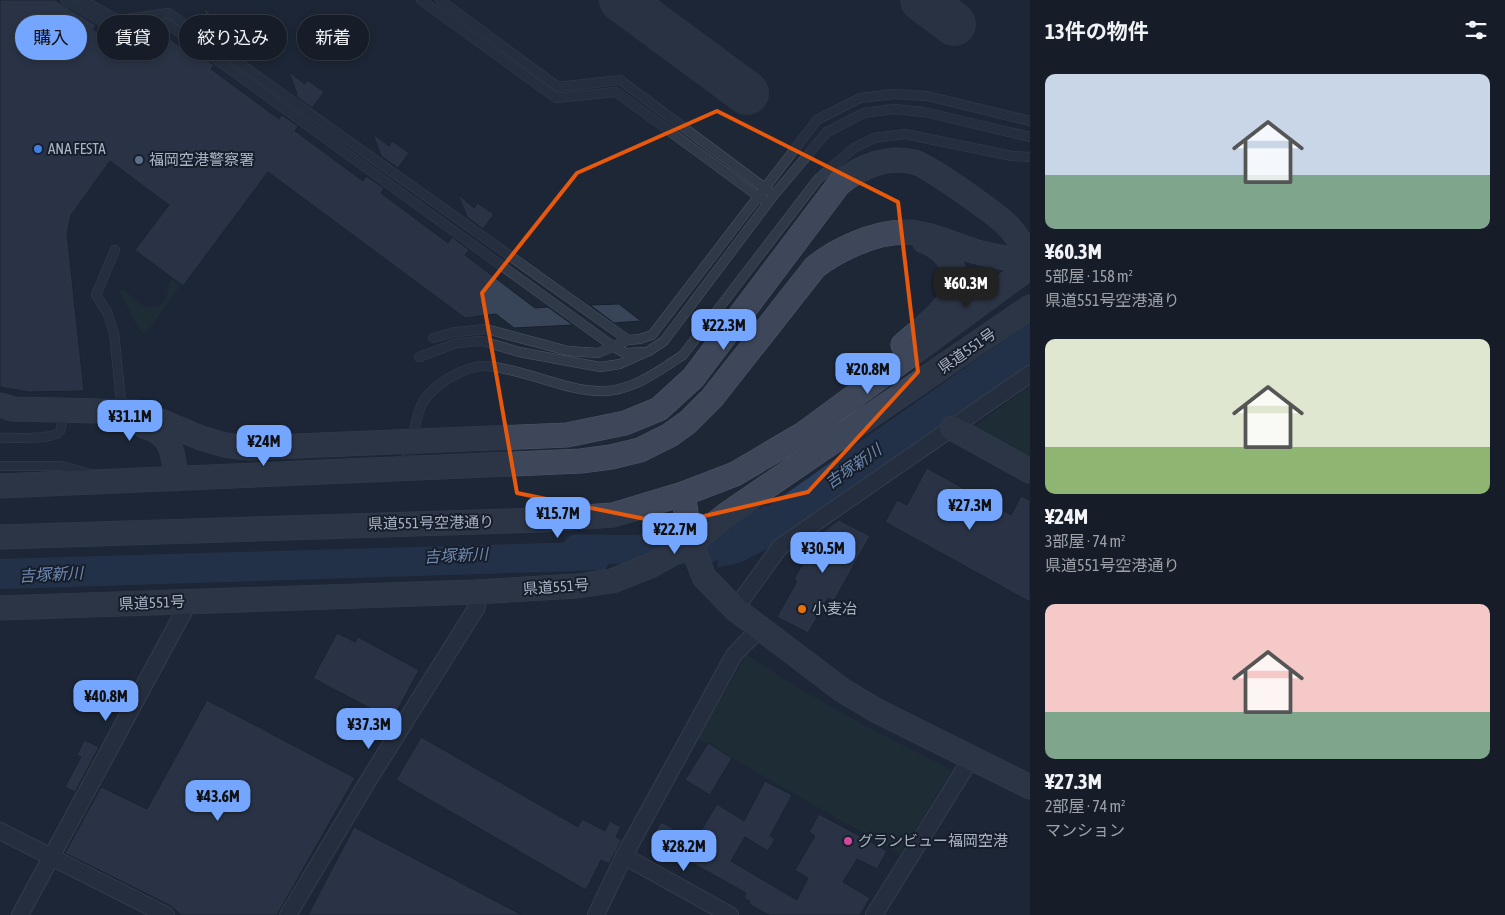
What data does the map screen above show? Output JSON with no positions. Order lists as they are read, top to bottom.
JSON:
{
  "streets": {
    "street": ["県道551号", "県道551号空港通り"]
  },
  "water": ["吉塚新川"],
  "places": [
    "ANA FESTA",
    "福岡空港警察署",
    "小麦冶",
    "グランビュー福岡空港"
  ],
  "page": {
    "heading": "13件の物件",
    "chip": [
      "購入",
      "賃貸",
      "絞り込み",
      "新着"
    ],
    "list": [
      {
        "name": "¥60.3M",
        "note": "5部屋 · 158 m² · 県道551号空港通り"
      },
      {
        "name": "¥24M",
        "note": "3部屋 · 74 m² · 県道551号空港通り"
      },
      {
        "name": "¥27.3M",
        "note": "2部屋 · 74 m² · マンション"
      }
    ],
    "price": [
      "¥60.3M",
      "¥22.3M",
      "¥20.8M",
      "¥31.1M",
      "¥24M",
      "¥27.3M",
      "¥15.7M",
      "¥22.7M",
      "¥30.5M",
      "¥40.8M",
      "¥37.3M",
      "¥43.6M",
      "¥28.2M"
    ]
  }
}
